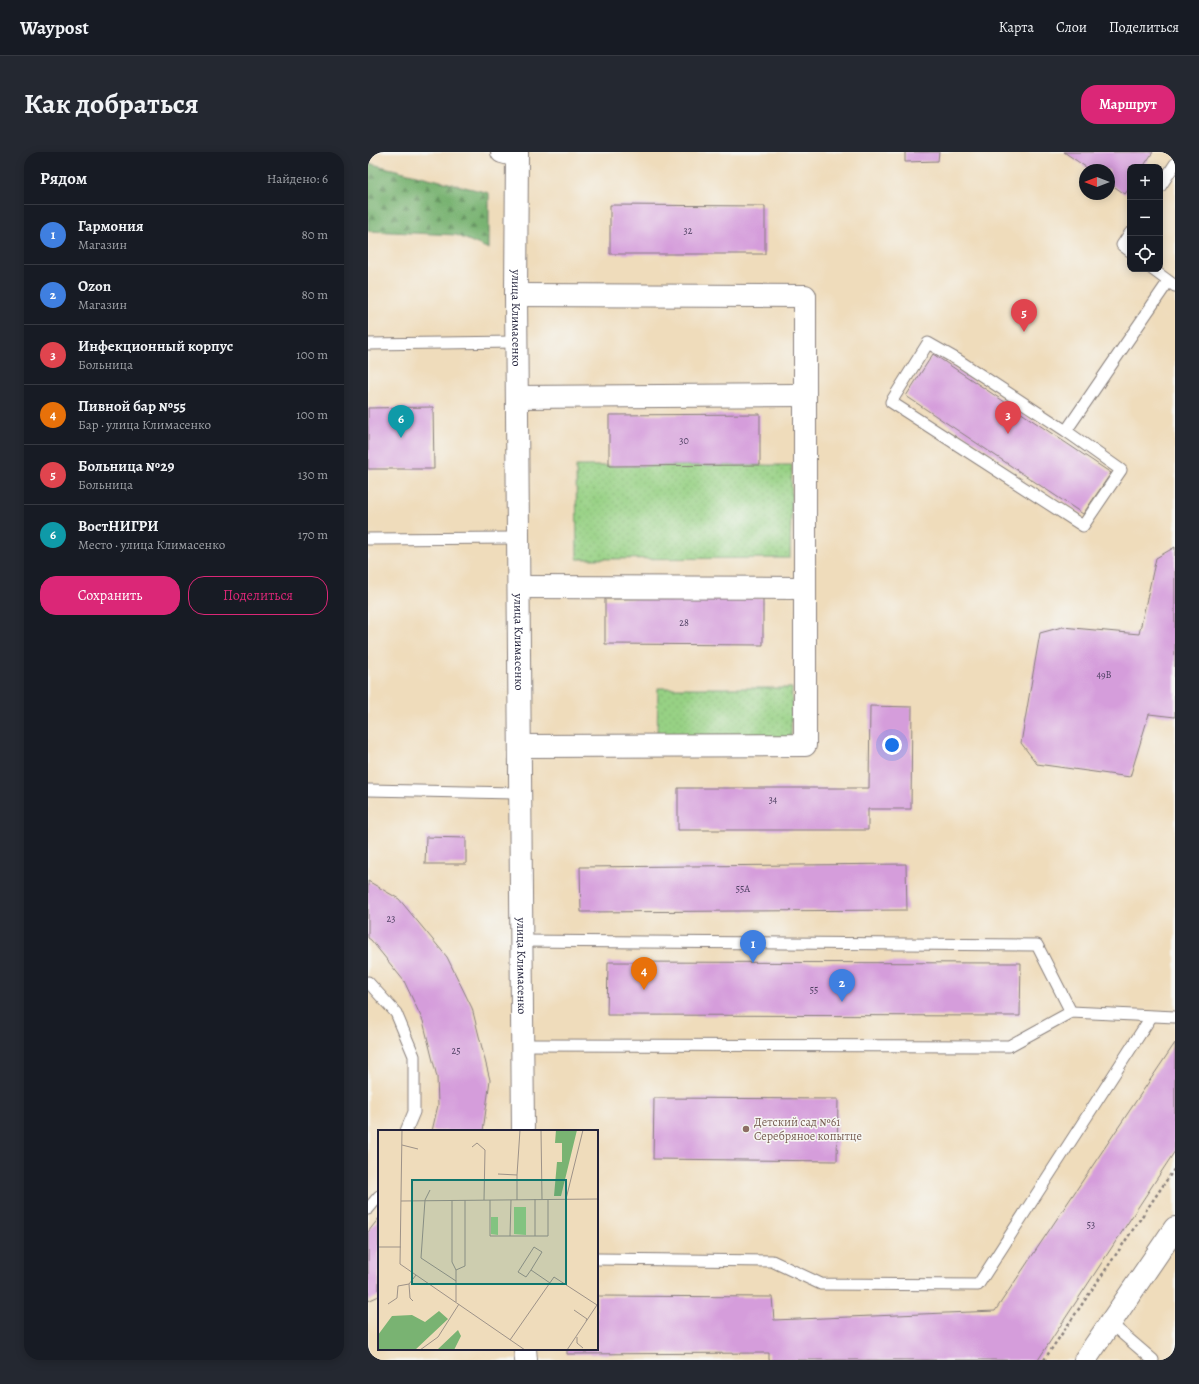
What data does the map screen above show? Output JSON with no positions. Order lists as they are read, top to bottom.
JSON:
{
  "streets": {
    "street": ["улица Климасенко"]
  },
  "places": ["Детский сад №61 Серебряное копытце"],
  "house_numbers": [
    "32",
    "30",
    "28",
    "49В",
    "34",
    "55А",
    "23",
    "55",
    "25",
    "53"
  ],
  "north": "left",
  "page": {
    "header": "Waypost",
    "nav": ["Карта", "Слои", "Поделиться"],
    "title": "Как добраться",
    "buttons": [
      "Маршрут",
      ["Сохранить", "Поделиться"]
    ],
    "heading": ["Рядом", "Найдено: 6"],
    "map_buttons": ["+", "−"],
    "list": [
      {
        "mark": "1",
        "name": "Гармония",
        "note": "Магазин",
        "value": "80 m"
      },
      {
        "mark": "2",
        "name": "Ozon",
        "note": "Магазин",
        "value": "80 m"
      },
      {
        "mark": "3",
        "name": "Инфекционный корпус",
        "note": "Больница",
        "value": "100 m"
      },
      {
        "mark": "4",
        "name": "Пивной бар №55",
        "note": "Бар · улица Климасенко",
        "value": "100 m"
      },
      {
        "mark": "5",
        "name": "Больница №29",
        "note": "Больница",
        "value": "130 m"
      },
      {
        "mark": "6",
        "name": "ВостНИГРИ",
        "note": "Место · улица Климасенко",
        "value": "170 m"
      }
    ],
    "pins": [
      "5",
      "3",
      "6",
      "1",
      "4",
      "2"
    ]
  }
}
